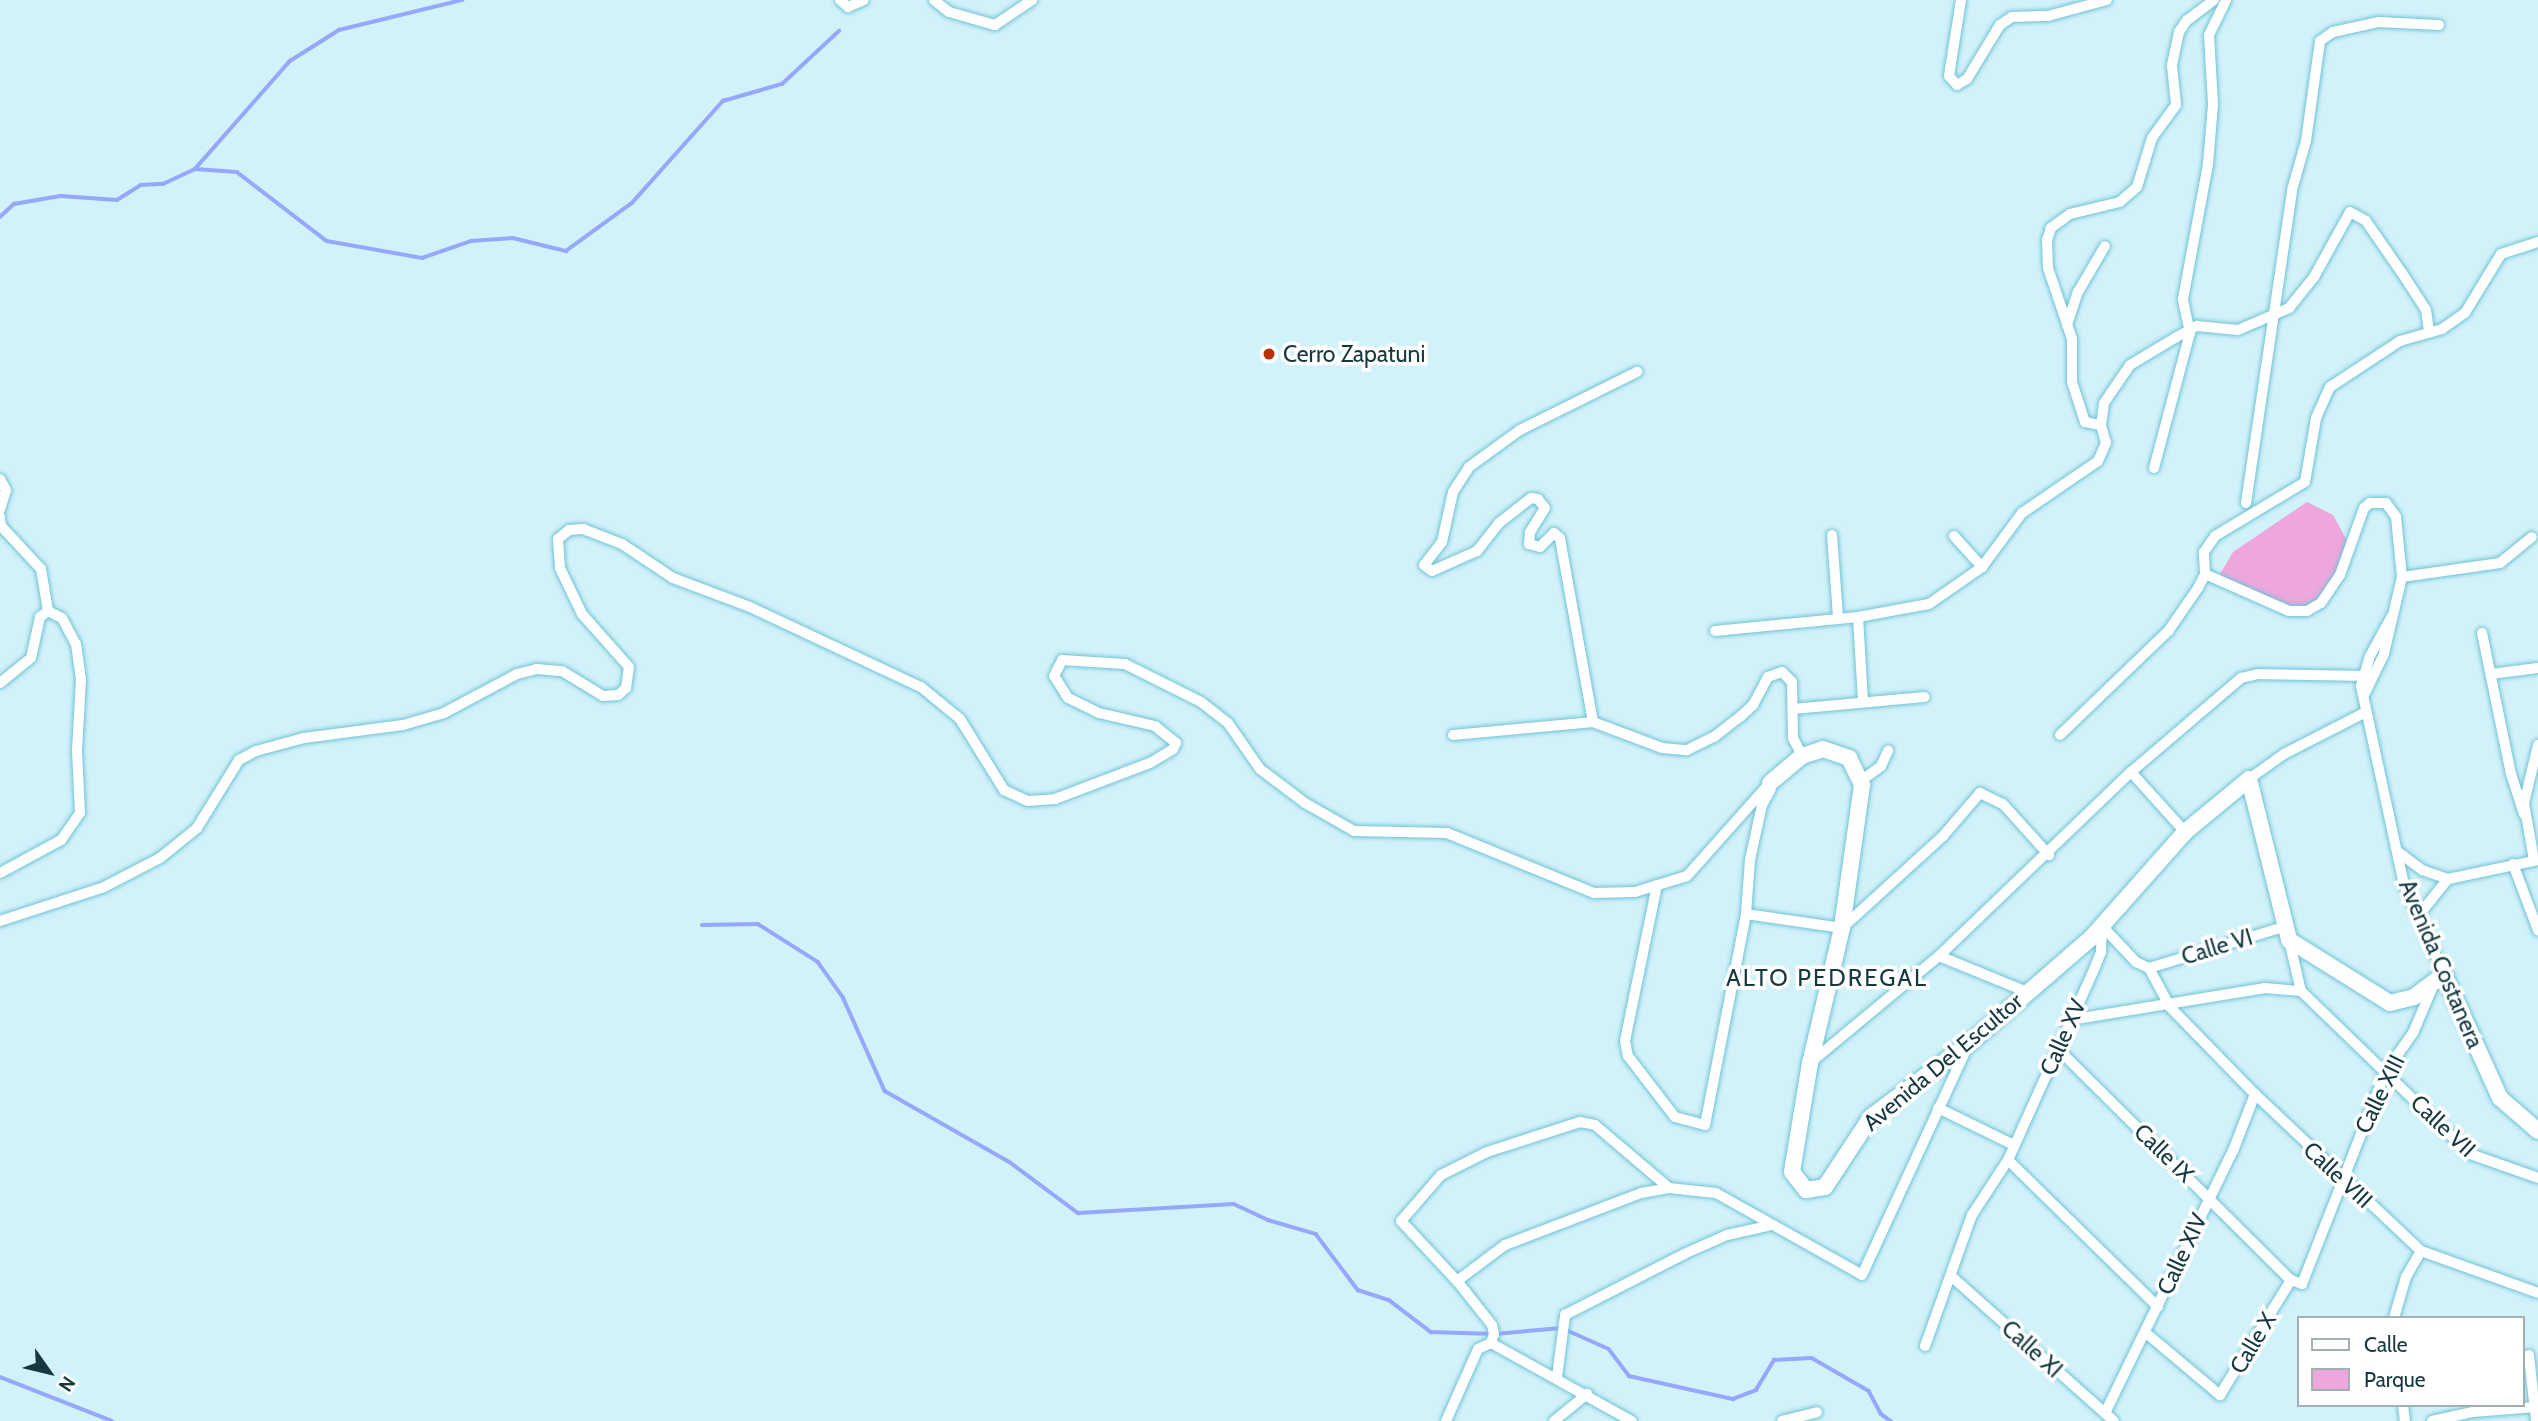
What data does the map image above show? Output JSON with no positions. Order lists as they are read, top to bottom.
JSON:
{
  "streets": {
    "street": [
      "Calle VI",
      "Avenida Costanera",
      "Calle XV",
      "Avenida Del Escultor",
      "Calle XIII",
      "Calle VII",
      "Calle IX",
      "Calle VIII",
      "Calle XIV",
      "Calle X",
      "Calle XI"
    ]
  },
  "crossings": [
    ["Calle VI", "Calle VIII"],
    ["Avenida Costanera", "Avenida Del Escultor"],
    ["Avenida Costanera", "Calle XIII"],
    ["Calle XV", "Avenida Del Escultor"],
    ["Calle XV", "Calle IX"],
    ["Calle XIII", "Calle VII"],
    ["Calle XIII", "Calle IX"],
    ["Calle XIII", "Calle VIII"],
    ["Calle XIII", "Calle X"],
    ["Calle IX", "Calle XIV"],
    ["Calle IX", "Calle X"],
    ["Calle VIII", "Calle XIV"],
    ["Calle XIV", "Calle X"],
    ["Calle XIV", "Calle XI"]
  ],
  "districts": ["ALTO PEDREGAL"],
  "places": ["Cerro Zapatuni"],
  "legend": ["Calle", "Parque"],
  "north": "bottom right"
}
